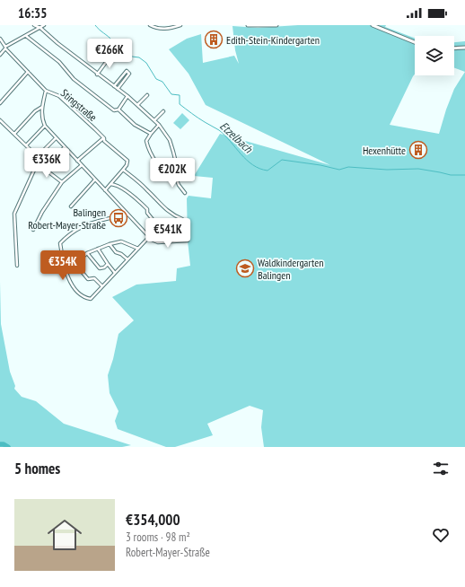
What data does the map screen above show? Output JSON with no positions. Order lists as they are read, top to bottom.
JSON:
{
  "streets": {
    "street": ["Stingstraße"]
  },
  "water": ["Etzelbach"],
  "places": {
    "building": ["Edith-Stein-Kindergarten", "Hexenhütte"],
    "bus stop": ["Balingen Robert-Mayer-Straße"],
    "school or university": ["Waldkindergarten Balingen"]
  },
  "page": {
    "status": "16:35",
    "price": [
      "€266K",
      "€336K",
      "€202K",
      "€541K",
      "€354K"
    ],
    "heading": "5 homes",
    "list": [
      {
        "name": "€354,000",
        "note": "3 rooms · 98 m² · Robert-Mayer-Straße"
      }
    ]
  }
}
